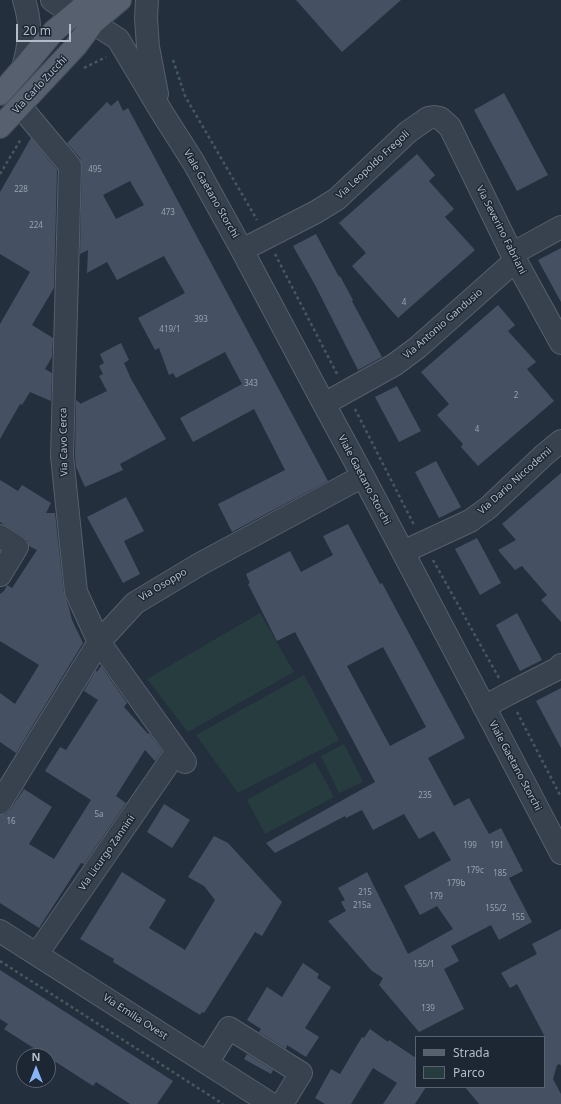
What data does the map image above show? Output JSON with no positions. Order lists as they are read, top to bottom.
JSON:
{
  "streets": {
    "main road": ["Via Carlo Zucchi"],
    "street": [
      "Via Leopoldo Fregoli",
      "Viale Gaetano Storchi",
      "Via Severino Fabriani",
      "Via Antonio Gandusio",
      "Via Cavo Cerca",
      "Via Dario Niccodemi",
      "Via Osoppo",
      "Via Licurgo Zannini",
      "Via Emilia Ovest"
    ]
  },
  "crossings": [
    ["Via Carlo Zucchi", "Viale Gaetano Storchi"],
    ["Via Carlo Zucchi", "Via Cavo Cerca"],
    ["Via Leopoldo Fregoli", "Viale Gaetano Storchi"],
    ["Via Leopoldo Fregoli", "Via Severino Fabriani"],
    ["Viale Gaetano Storchi", "Via Antonio Gandusio"],
    ["Viale Gaetano Storchi", "Via Dario Niccodemi"],
    ["Viale Gaetano Storchi", "Via Osoppo"],
    ["Via Severino Fabriani", "Via Antonio Gandusio"],
    ["Via Cavo Cerca", "Via Osoppo"],
    ["Via Cavo Cerca", "Via Licurgo Zannini"],
    ["Via Licurgo Zannini", "Via Emilia Ovest"]
  ],
  "house_numbers": [
    "495",
    "228",
    "473",
    "224",
    "4",
    "393",
    "419/1",
    "343",
    "2",
    "4",
    "235",
    "5a",
    "16",
    "199",
    "191",
    "179c",
    "185",
    "179b",
    "215",
    "179",
    "215a",
    "155/2",
    "155",
    "155/1",
    "139"
  ],
  "legend": ["Strada", "Parco"],
  "scale_bar": "20 m",
  "north": "top"
}
